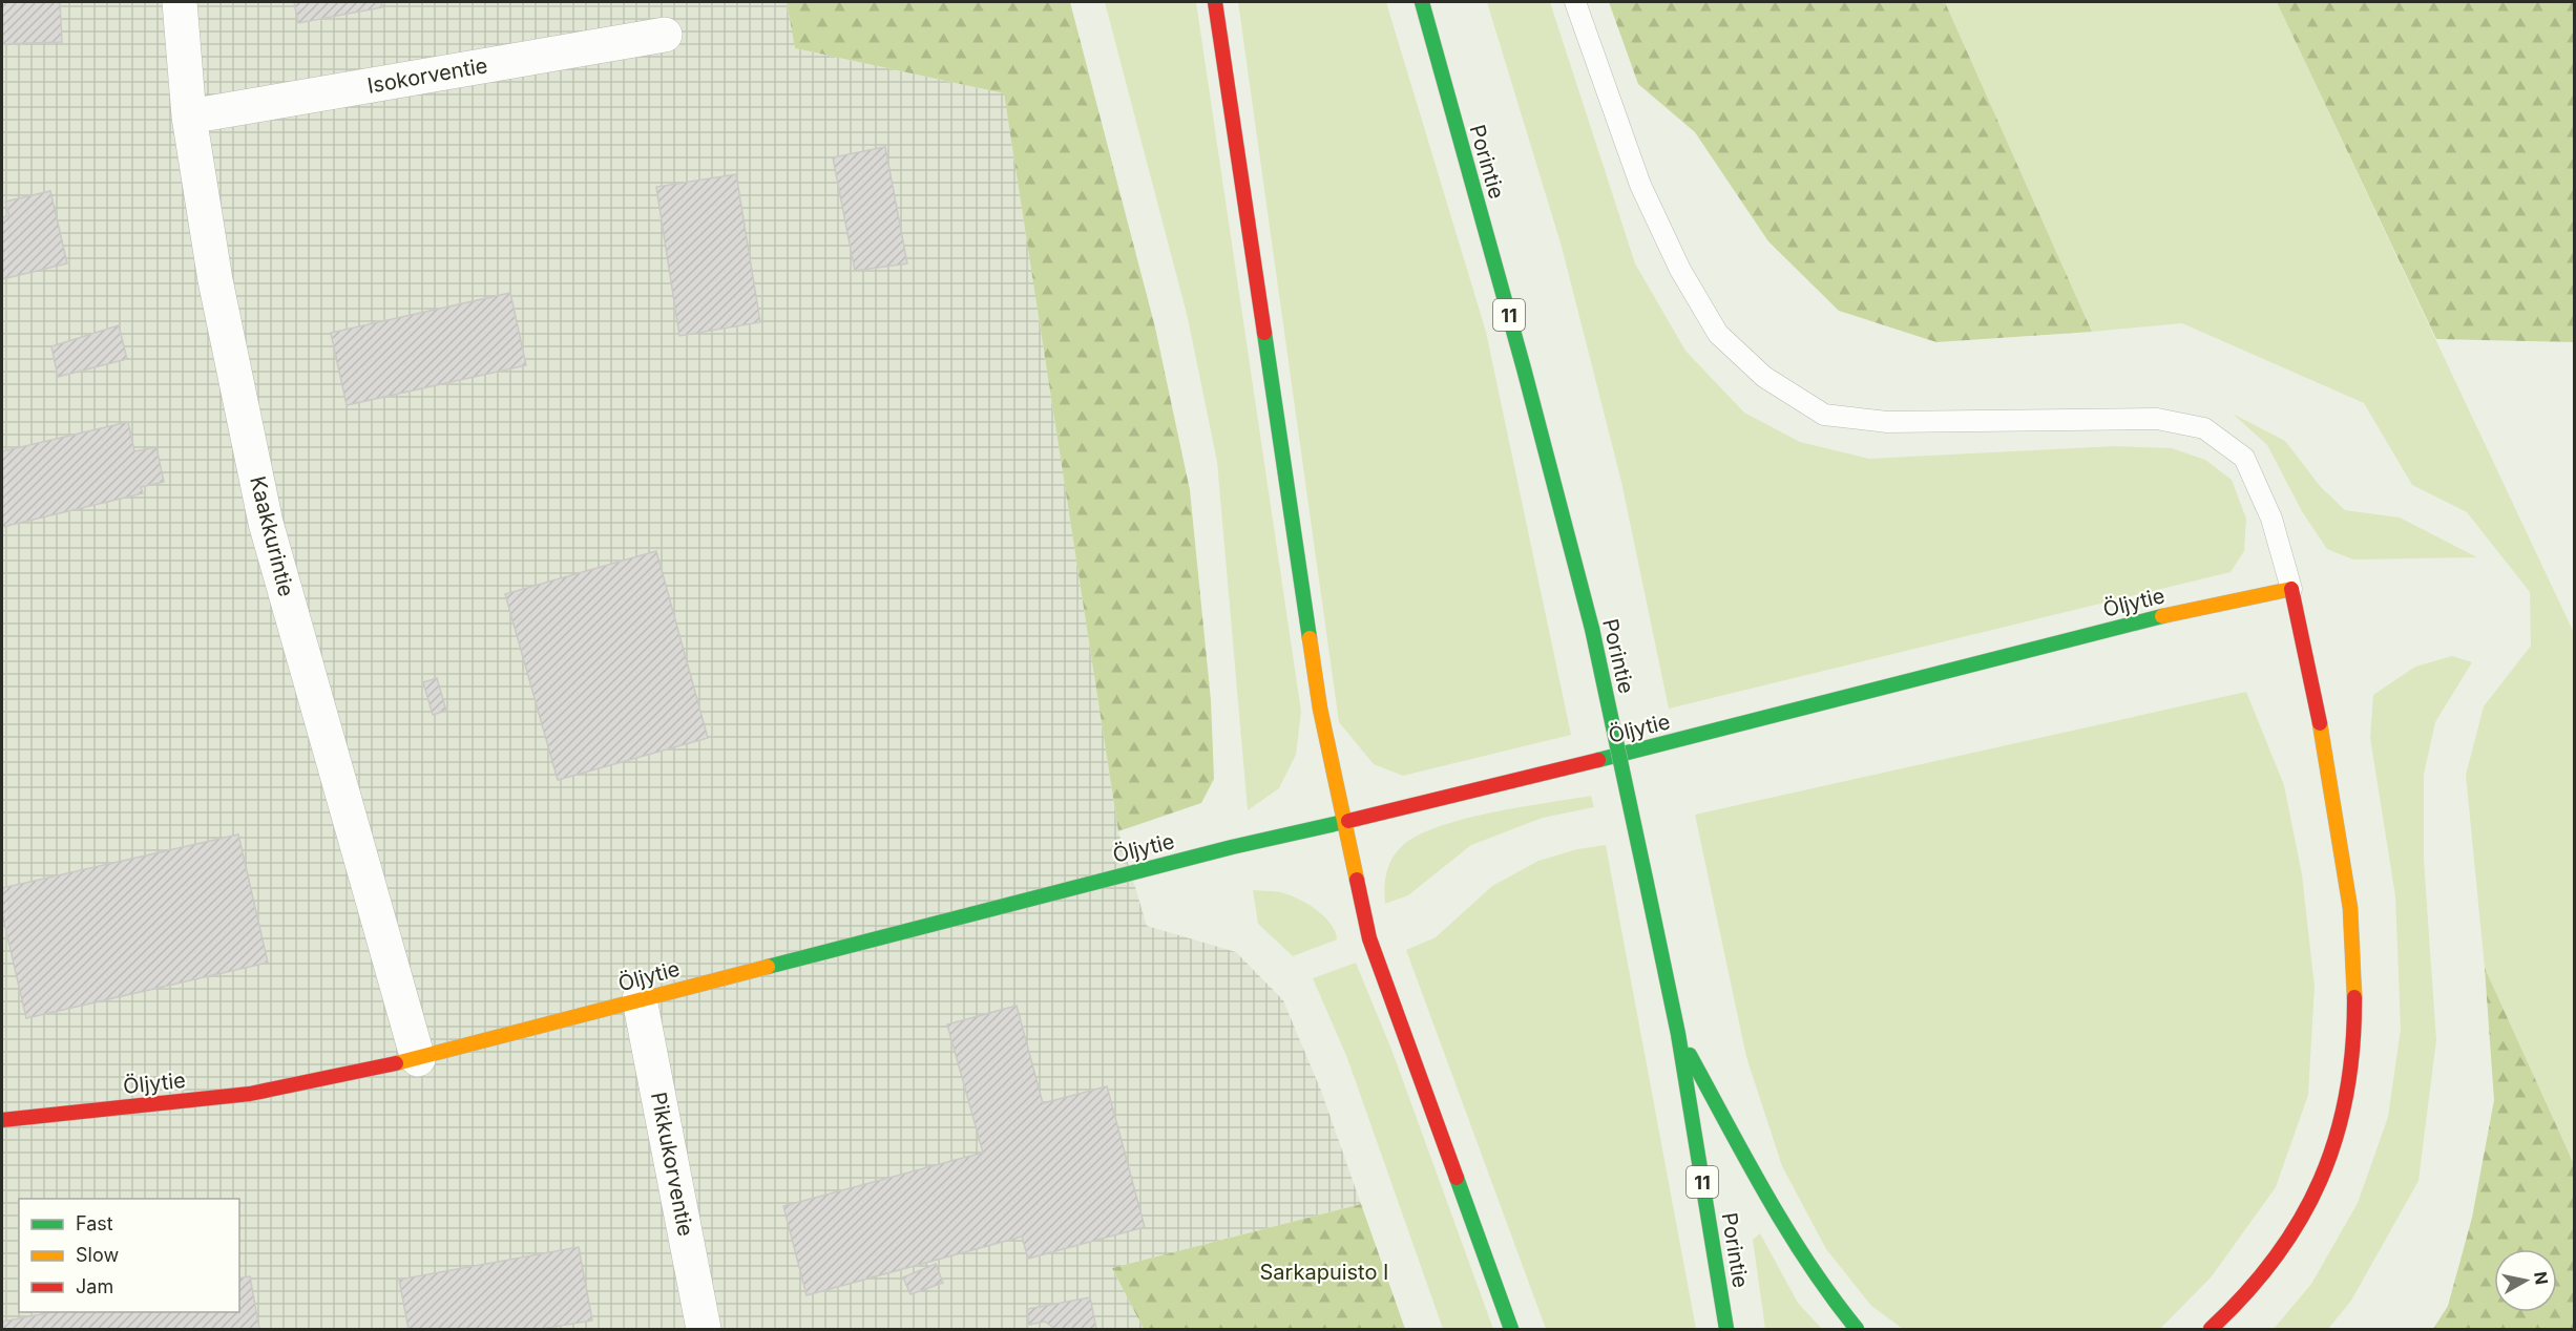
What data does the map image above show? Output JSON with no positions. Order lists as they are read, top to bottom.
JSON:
{
  "streets": {
    "main road": ["Porintie", "11", "Öljytie"],
    "street": ["Isokorventie", "Kaakkurintie", "Pikkukorventie"]
  },
  "crossings": [
    ["Isokorventie", "Kaakkurintie"],
    ["Kaakkurintie", "Öljytie"],
    ["Öljytie", "Pikkukorventie"]
  ],
  "parks": ["Sarkapuisto I"],
  "legend": ["Fast", "Slow", "Jam"],
  "north": "right"
}
